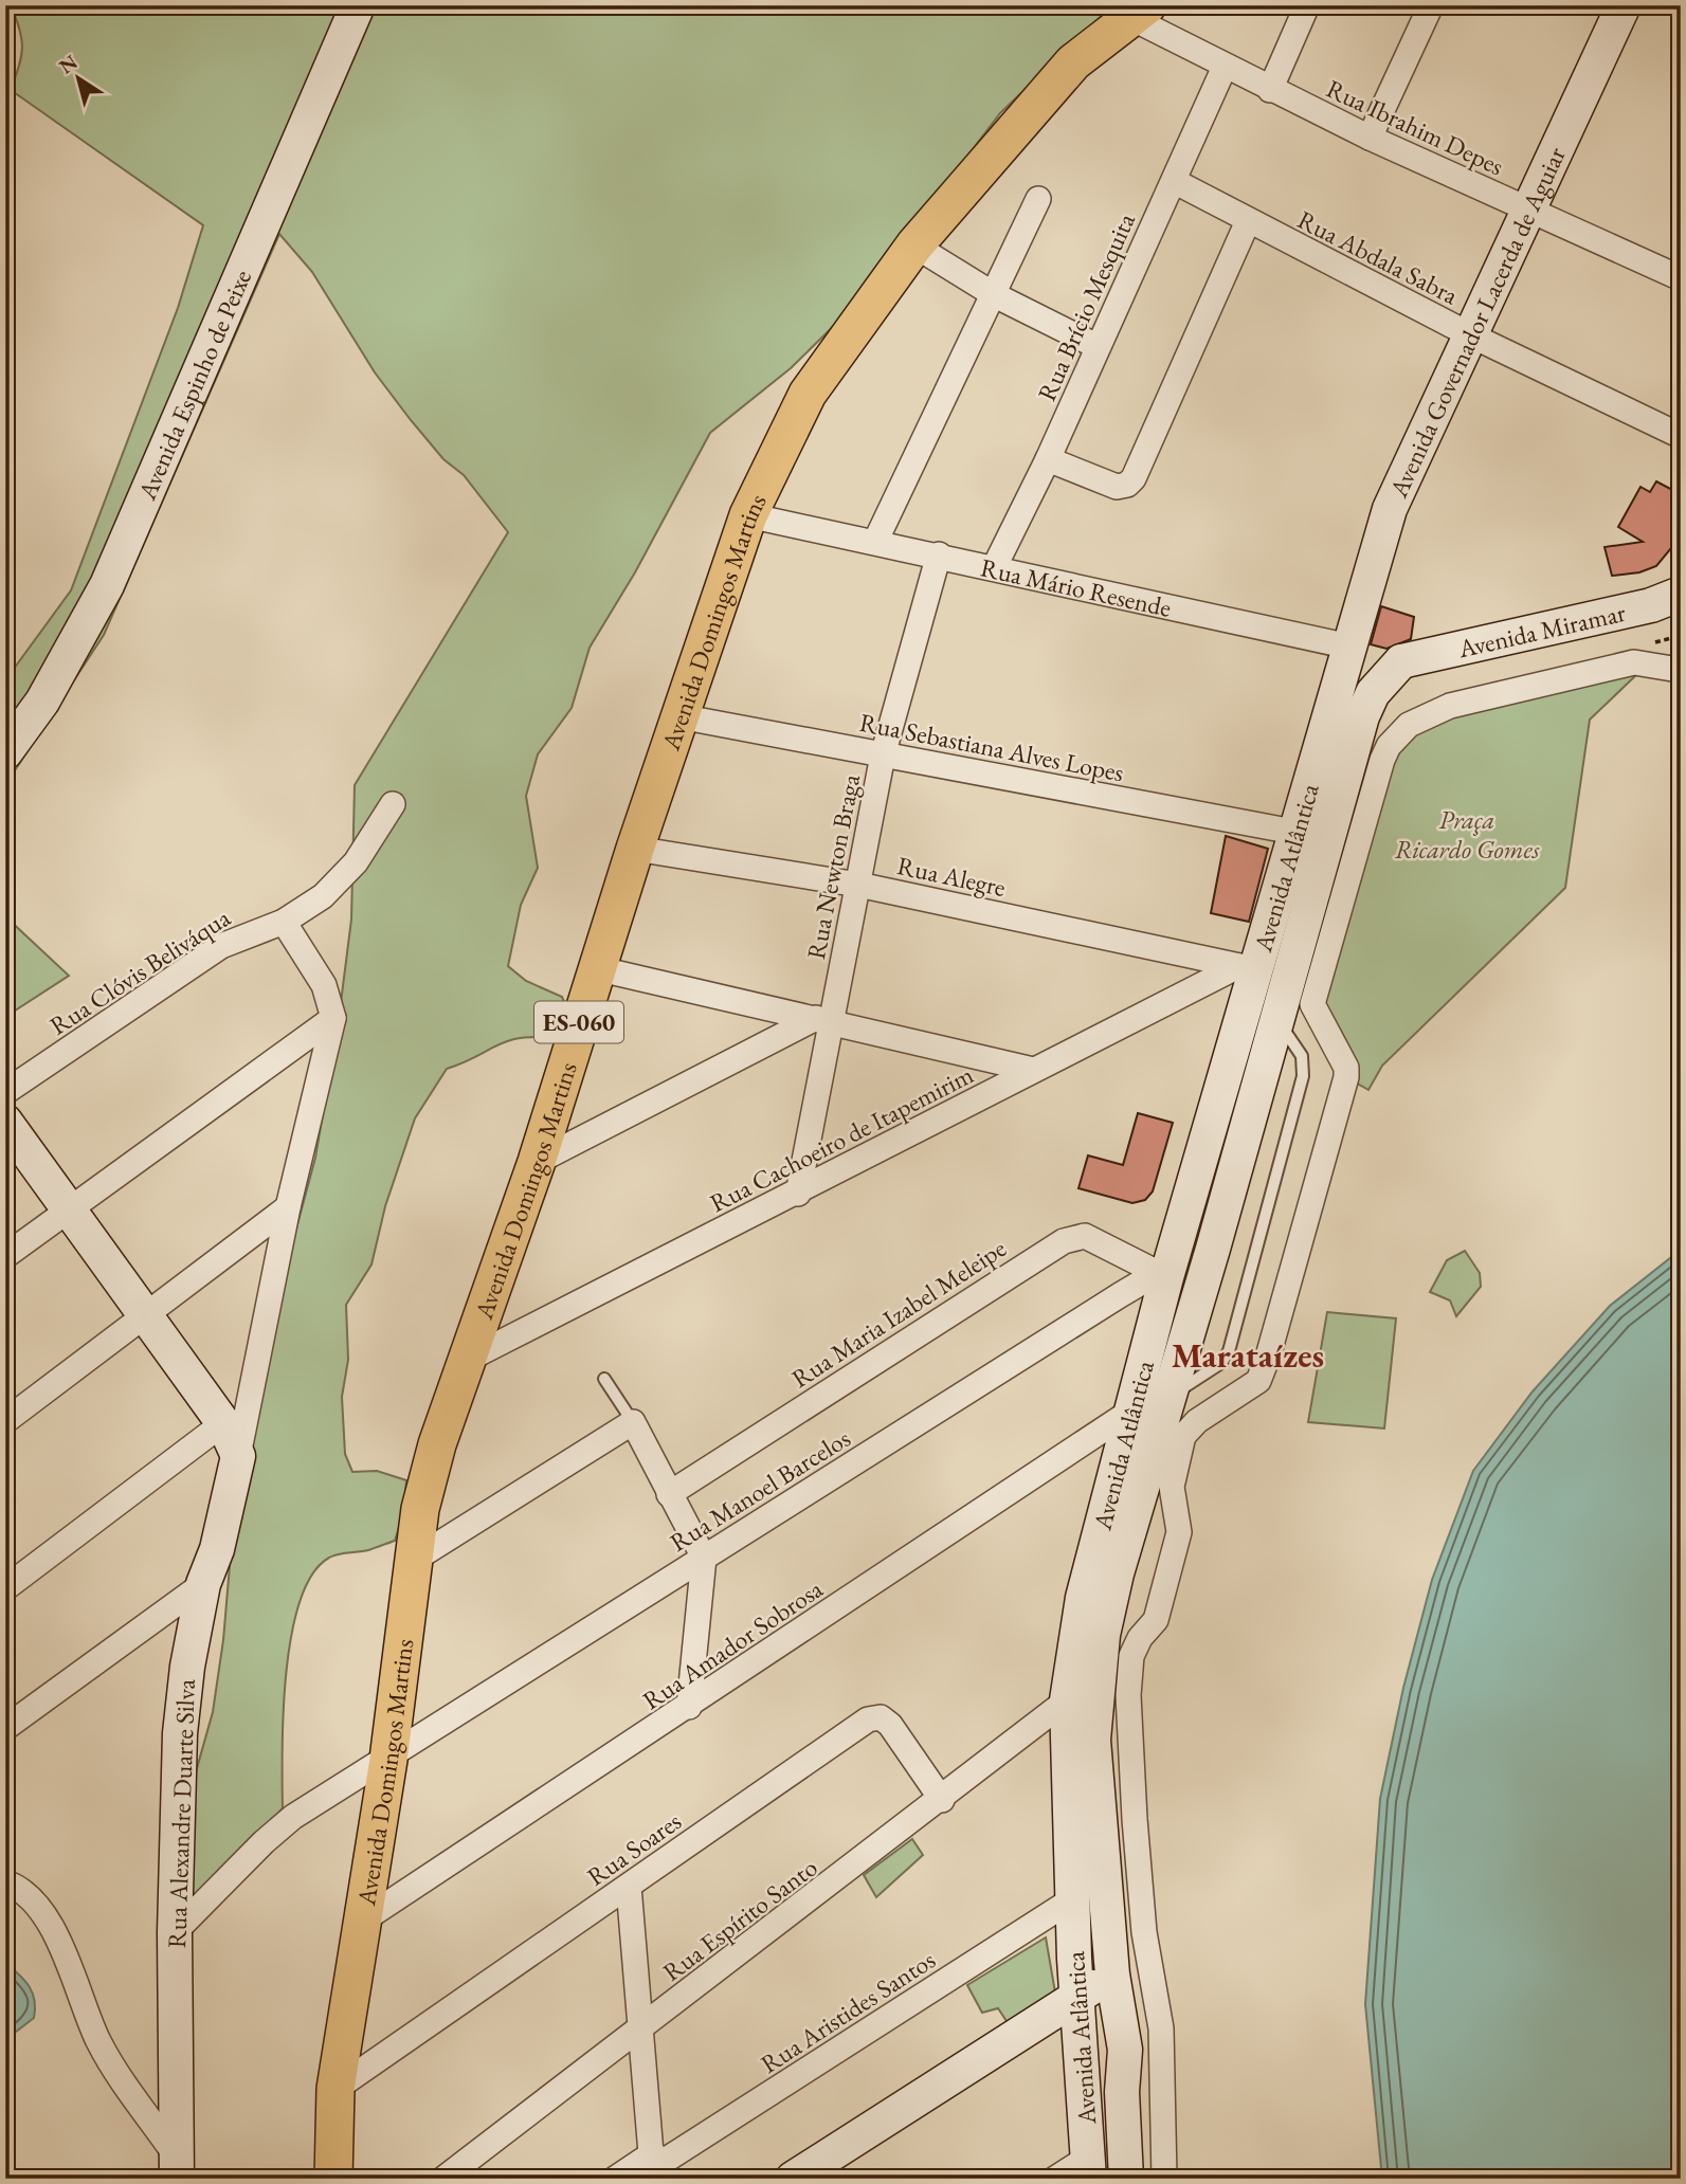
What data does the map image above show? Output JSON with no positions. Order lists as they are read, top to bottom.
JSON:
{
  "streets": {
    "main road": ["Avenida Domingos Martins", "ES-060"],
    "street": [
      "Rua Ibrahim Depes",
      "Rua Abdala Sabra",
      "Rua Brício Mesquita",
      "Avenida Governador Lacerda de Aguiar",
      "Avenida Espinho de Peixe",
      "Rua Mário Resende",
      "Avenida Miramar",
      "Rua Sebastiana Alves Lopes",
      "Rua Newton Braga",
      "Avenida Atlântica",
      "Rua Alegre",
      "Rua Clóvis Beliváqua",
      "Rua Cachoeiro de Itapemirim",
      "Rua Maria Izabel Meleipe",
      "Rua Manoel Barcelos",
      "Rua Amador Sobrosa",
      "Rua Alexandre Duarte Silva",
      "Rua Soares",
      "Rua Espírito Santo",
      "Rua Aristides Santos"
    ]
  },
  "crossings": [
    ["Rua Ibrahim Depes", "Rua Brício Mesquita"],
    ["Rua Ibrahim Depes", "Avenida Governador Lacerda de Aguiar"],
    ["Rua Ibrahim Depes", "Avenida Domingos Martins"],
    ["Rua Abdala Sabra", "Rua Brício Mesquita"],
    ["Rua Abdala Sabra", "Avenida Governador Lacerda de Aguiar"],
    ["Rua Brício Mesquita", "Rua Mário Resende"],
    ["Avenida Governador Lacerda de Aguiar", "Rua Mário Resende"],
    ["Avenida Governador Lacerda de Aguiar", "Avenida Atlântica"],
    ["Rua Mário Resende", "Avenida Domingos Martins"],
    ["Rua Mário Resende", "Avenida Miramar"],
    ["Rua Mário Resende", "Rua Newton Braga"],
    ["Rua Mário Resende", "Avenida Atlântica"],
    ["Avenida Domingos Martins", "Rua Sebastiana Alves Lopes"],
    ["Avenida Domingos Martins", "Rua Alegre"],
    ["Avenida Domingos Martins", "Rua Cachoeiro de Itapemirim"],
    ["Avenida Domingos Martins", "Rua Manoel Barcelos"],
    ["Avenida Domingos Martins", "Rua Amador Sobrosa"],
    ["Avenida Domingos Martins", "Rua Soares"],
    ["Avenida Miramar", "Avenida Atlântica"],
    ["Rua Sebastiana Alves Lopes", "Rua Newton Braga"],
    ["Rua Sebastiana Alves Lopes", "Avenida Atlântica"],
    ["Rua Newton Braga", "Rua Alegre"],
    ["Rua Newton Braga", "Rua Cachoeiro de Itapemirim"],
    ["Avenida Atlântica", "Rua Alegre"],
    ["Avenida Atlântica", "Rua Cachoeiro de Itapemirim"],
    ["Avenida Atlântica", "Rua Maria Izabel Meleipe"],
    ["Avenida Atlântica", "Rua Manoel Barcelos"],
    ["Avenida Atlântica", "Rua Amador Sobrosa"],
    ["Avenida Atlântica", "Rua Espírito Santo"],
    ["Avenida Atlântica", "Rua Aristides Santos"],
    ["Rua Alegre", "Rua Cachoeiro de Itapemirim"],
    ["Rua Maria Izabel Meleipe", "Rua Manoel Barcelos"],
    ["Rua Manoel Barcelos", "Rua Alexandre Duarte Silva"],
    ["Rua Soares", "Rua Espírito Santo"]
  ],
  "districts": ["Marataízes"],
  "parks": ["Praça Ricardo Gomes"],
  "north": "top left"
}
